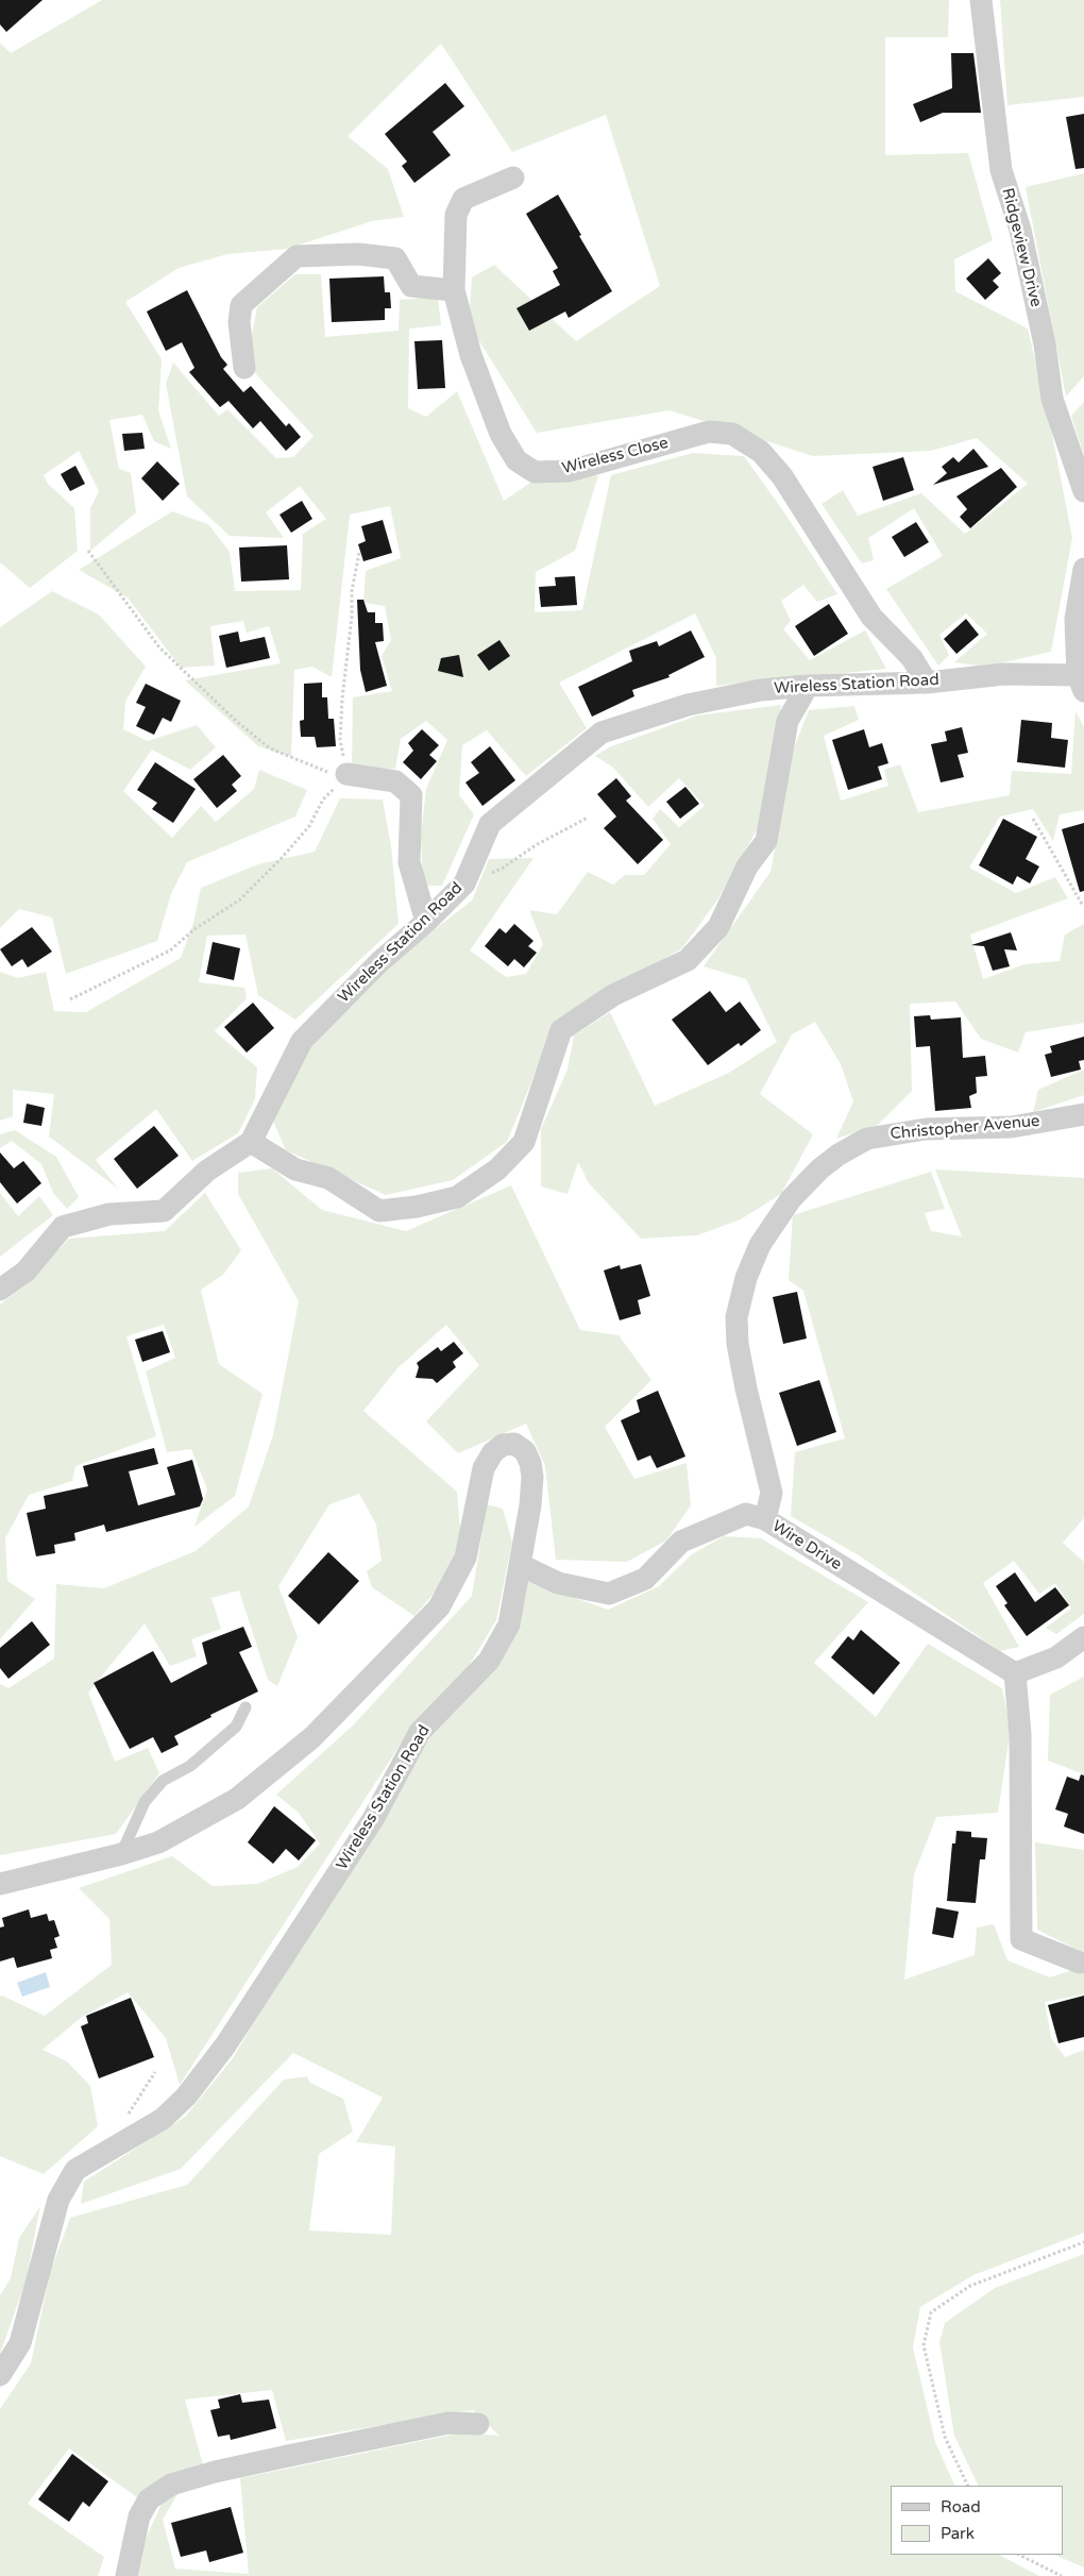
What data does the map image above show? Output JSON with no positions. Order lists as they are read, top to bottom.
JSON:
{
  "streets": {
    "street": [
      "Ridgeview Drive",
      "Wireless Close",
      "Wireless Station Road",
      "Christopher Avenue",
      "Wire Drive"
    ]
  },
  "crossings": [
    ["Wireless Close", "Wireless Station Road"],
    ["Wireless Station Road", "Wire Drive"],
    ["Christopher Avenue", "Wire Drive"]
  ],
  "legend": ["Road", "Park"]
}
